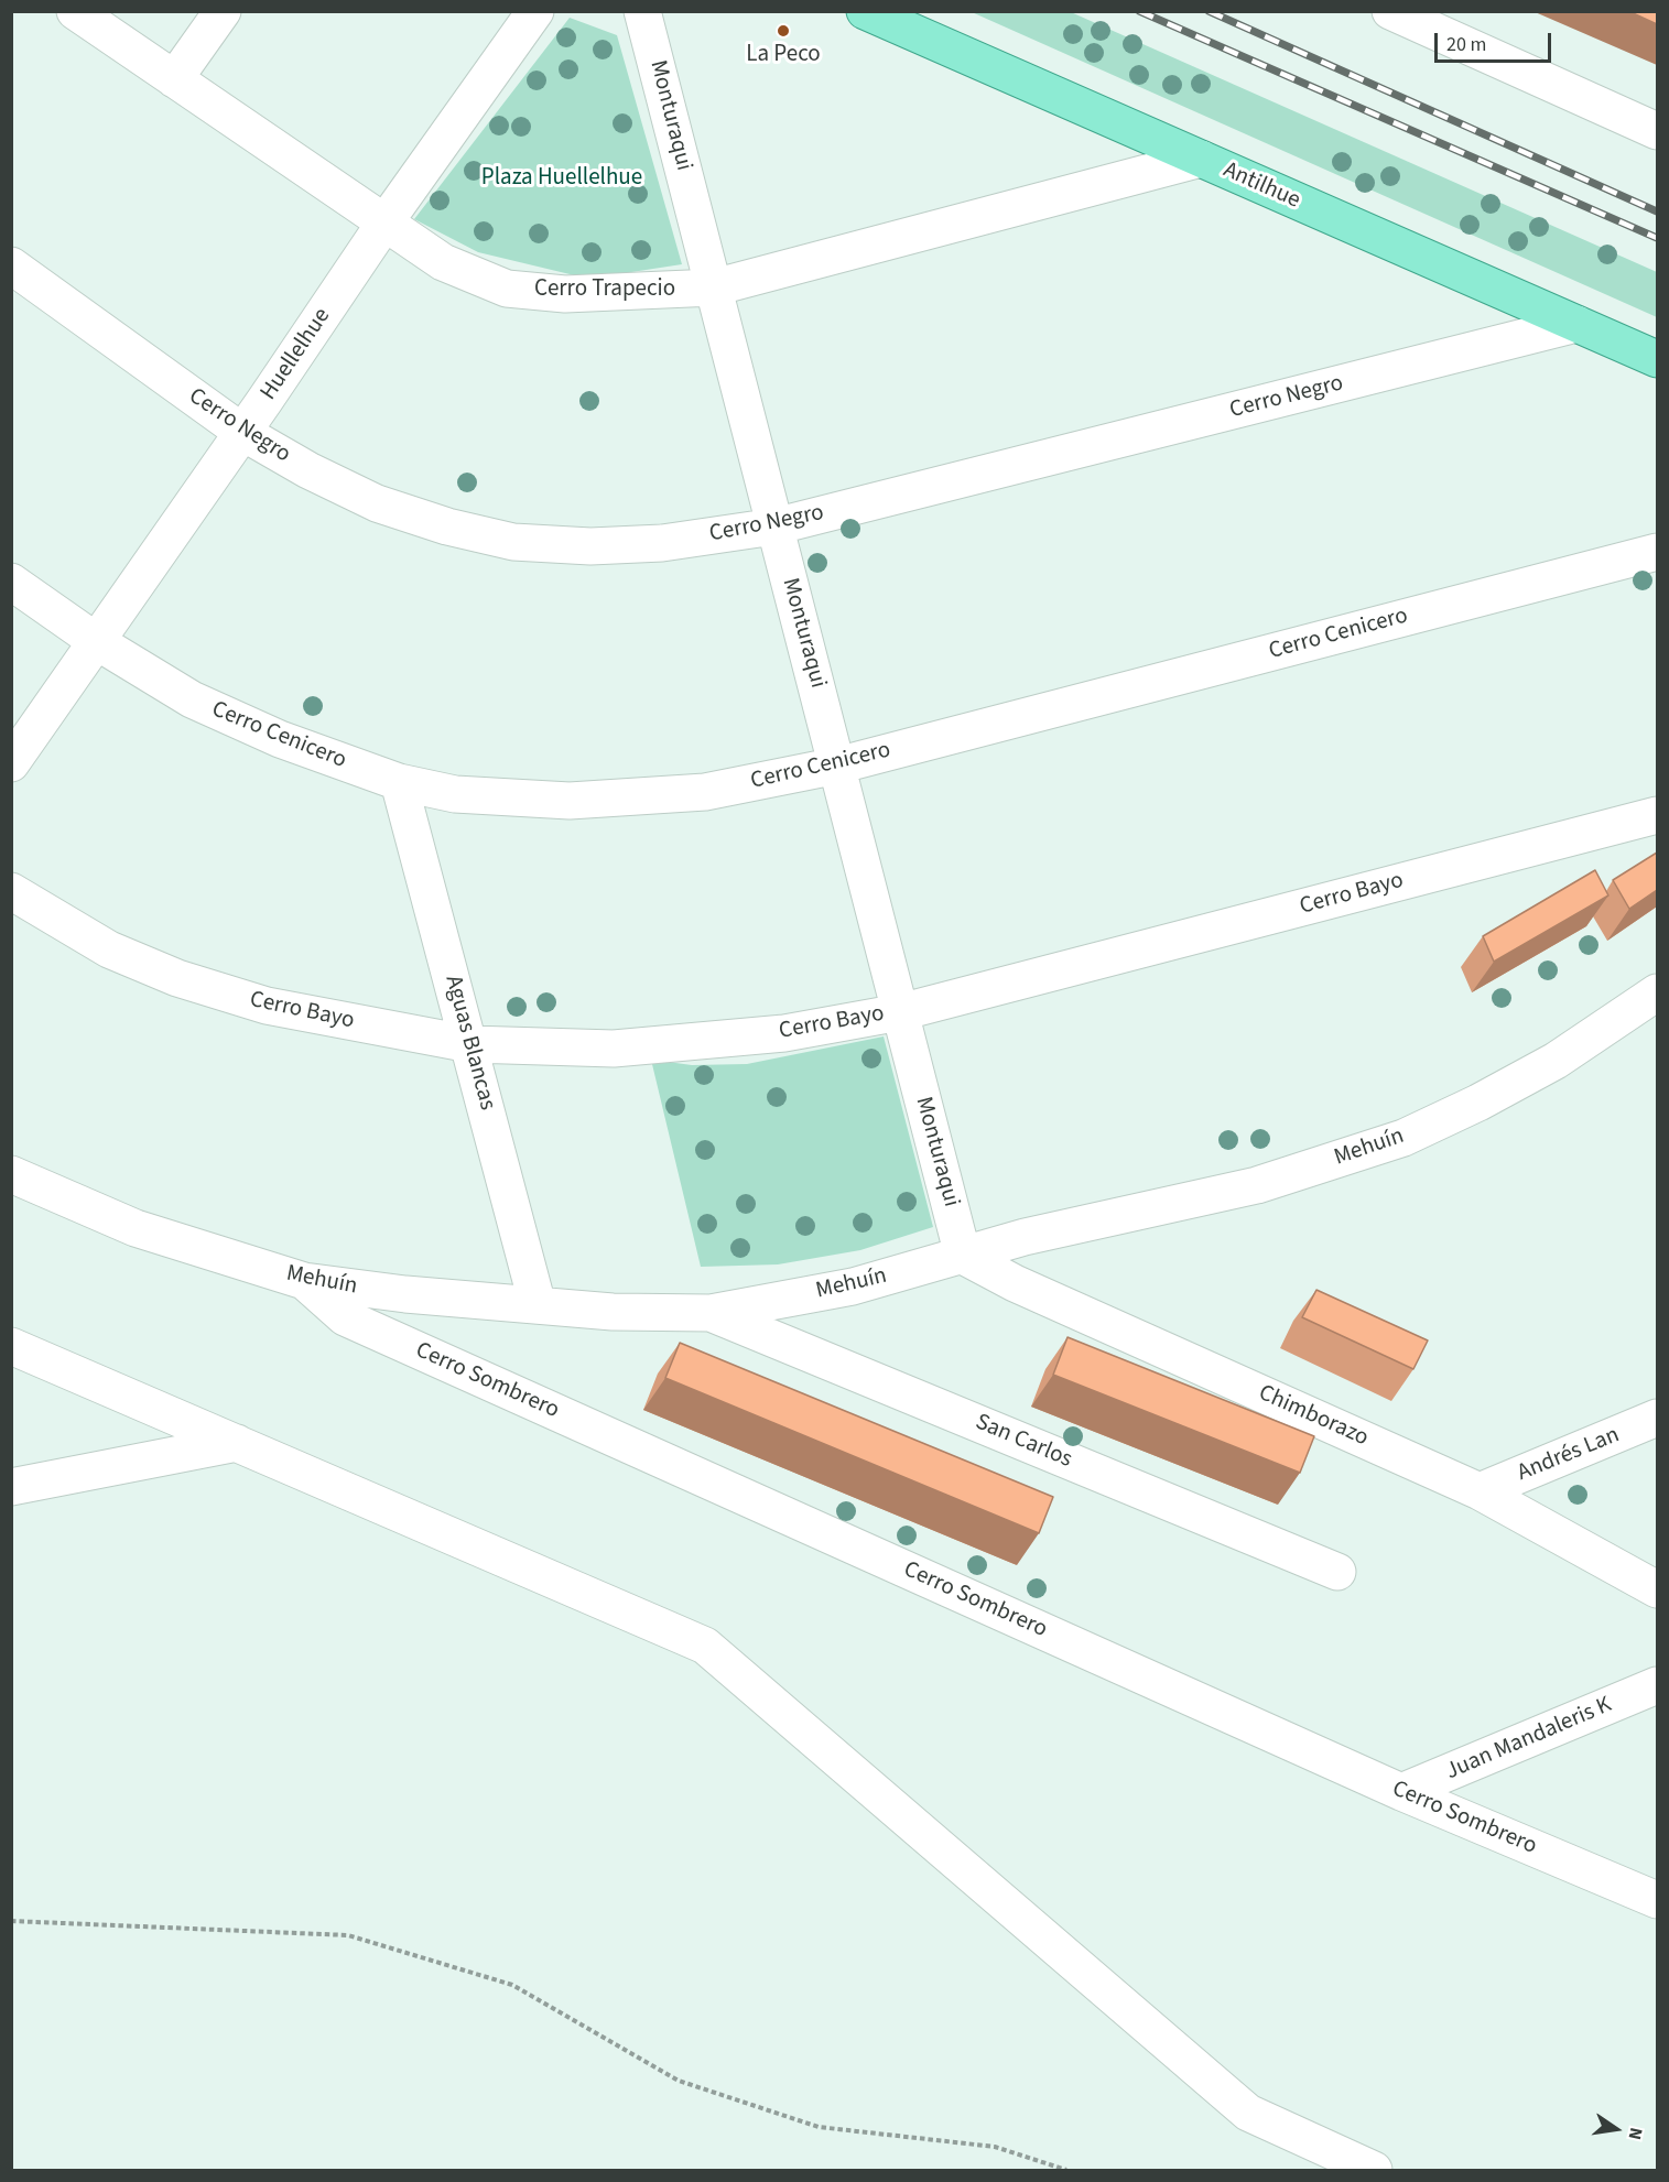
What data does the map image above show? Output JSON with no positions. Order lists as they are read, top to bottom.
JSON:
{
  "streets": {
    "main road": ["Antilhue"],
    "street": [
      "Monturaqui",
      "Cerro Trapecio",
      "Huellelhue",
      "Cerro Negro",
      "Cerro Cenicero",
      "Cerro Bayo",
      "Aguas Blancas",
      "Mehuín",
      "Cerro Sombrero",
      "Chimborazo",
      "San Carlos",
      "Andrés Lan",
      "Juan Mandaleris K"
    ]
  },
  "crossings": [
    ["Monturaqui", "Cerro Trapecio"],
    ["Monturaqui", "Cerro Negro"],
    ["Monturaqui", "Cerro Cenicero"],
    ["Monturaqui", "Cerro Bayo"],
    ["Monturaqui", "Mehuín"],
    ["Monturaqui", "Chimborazo"],
    ["Antilhue", "Cerro Trapecio"],
    ["Antilhue", "Cerro Negro"],
    ["Cerro Trapecio", "Huellelhue"],
    ["Huellelhue", "Cerro Negro"],
    ["Huellelhue", "Cerro Cenicero"],
    ["Cerro Cenicero", "Aguas Blancas"],
    ["Cerro Bayo", "Aguas Blancas"],
    ["Aguas Blancas", "Mehuín"],
    ["Mehuín", "Cerro Sombrero"],
    ["Mehuín", "Chimborazo"],
    ["Mehuín", "San Carlos"],
    ["Cerro Sombrero", "Juan Mandaleris K"],
    ["Chimborazo", "Andrés Lan"]
  ],
  "parks": ["Plaza Huellelhue"],
  "places": ["La Peco"],
  "scale_bar": "20 m",
  "north": "right"
}
